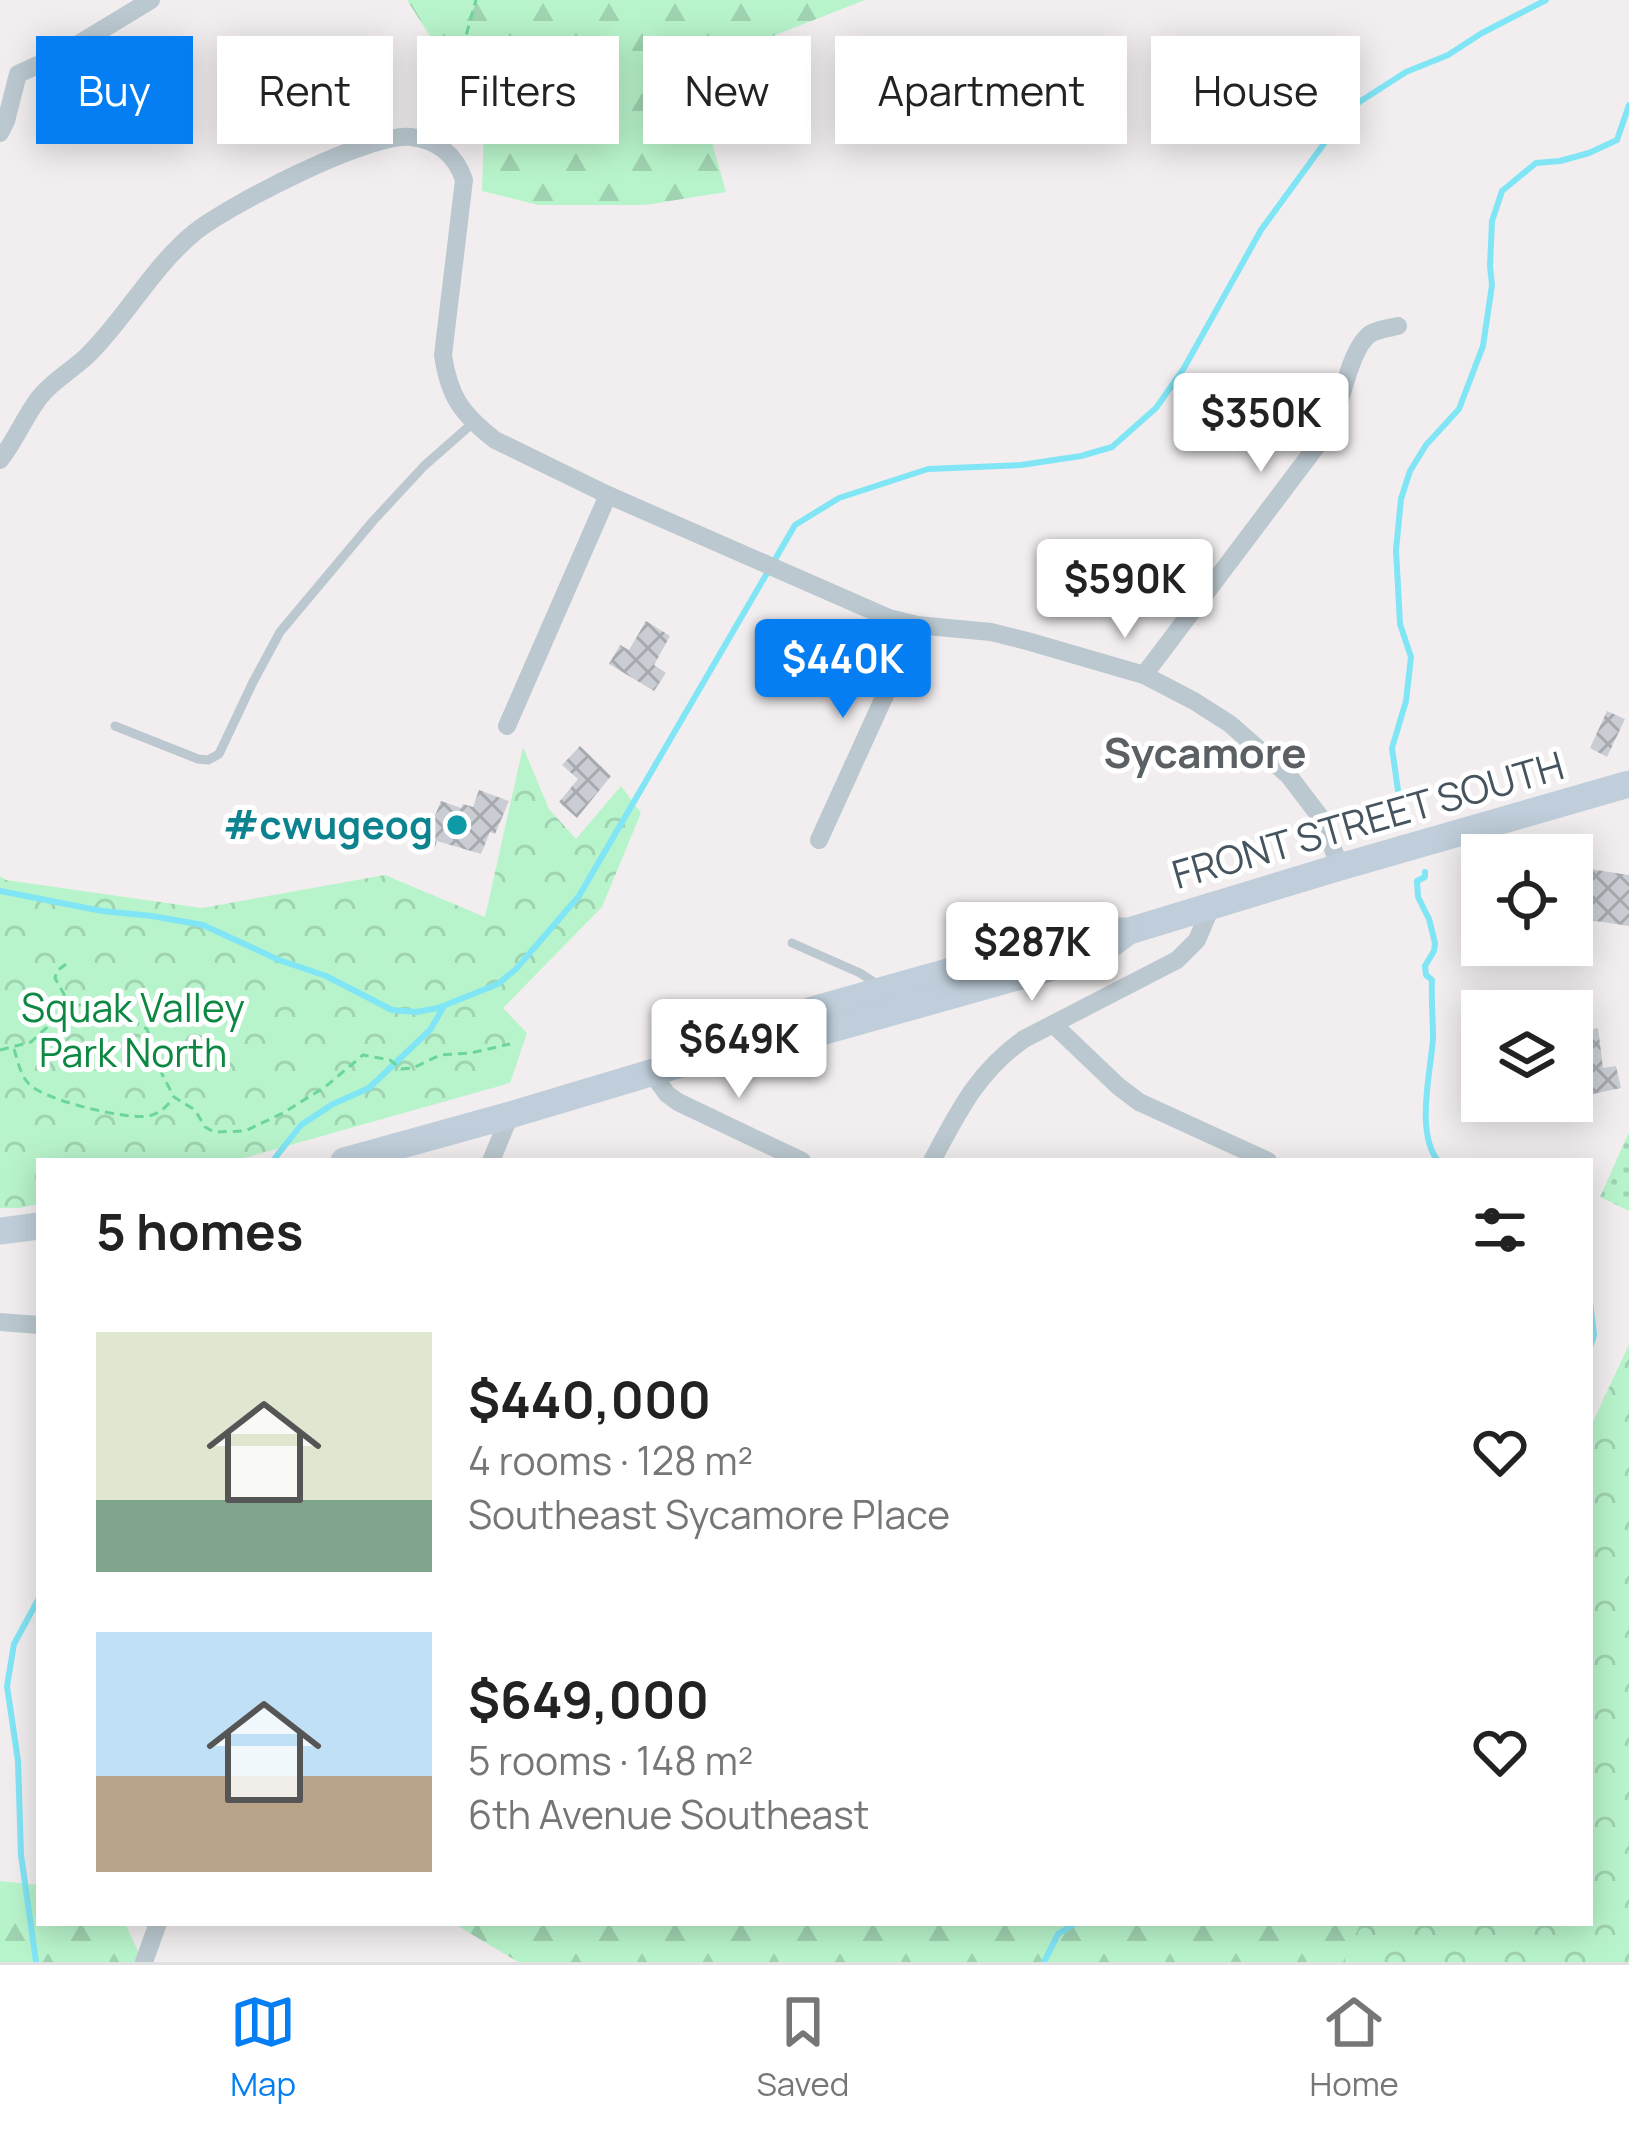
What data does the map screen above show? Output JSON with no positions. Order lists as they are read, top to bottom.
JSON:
{
  "streets": {
    "main road": ["FRONT STREET SOUTH"]
  },
  "districts": ["Sycamore"],
  "parks": ["Squak Valley Park North"],
  "places": ["#cwugeog"],
  "page": {
    "chip": [
      "Buy",
      "Rent",
      "Filters",
      "New",
      "Apartment",
      "House"
    ],
    "price": [
      "$350K",
      "$590K",
      "$440K",
      "$287K",
      "$649K"
    ],
    "heading": "5 homes",
    "list": [
      {
        "name": "$440,000",
        "note": "4 rooms · 128 m² · Southeast Sycamore Place"
      },
      {
        "name": "$649,000",
        "note": "5 rooms · 148 m² · 6th Avenue Southeast"
      }
    ],
    "tabs": ["Map", "Saved", "Home"]
  }
}
